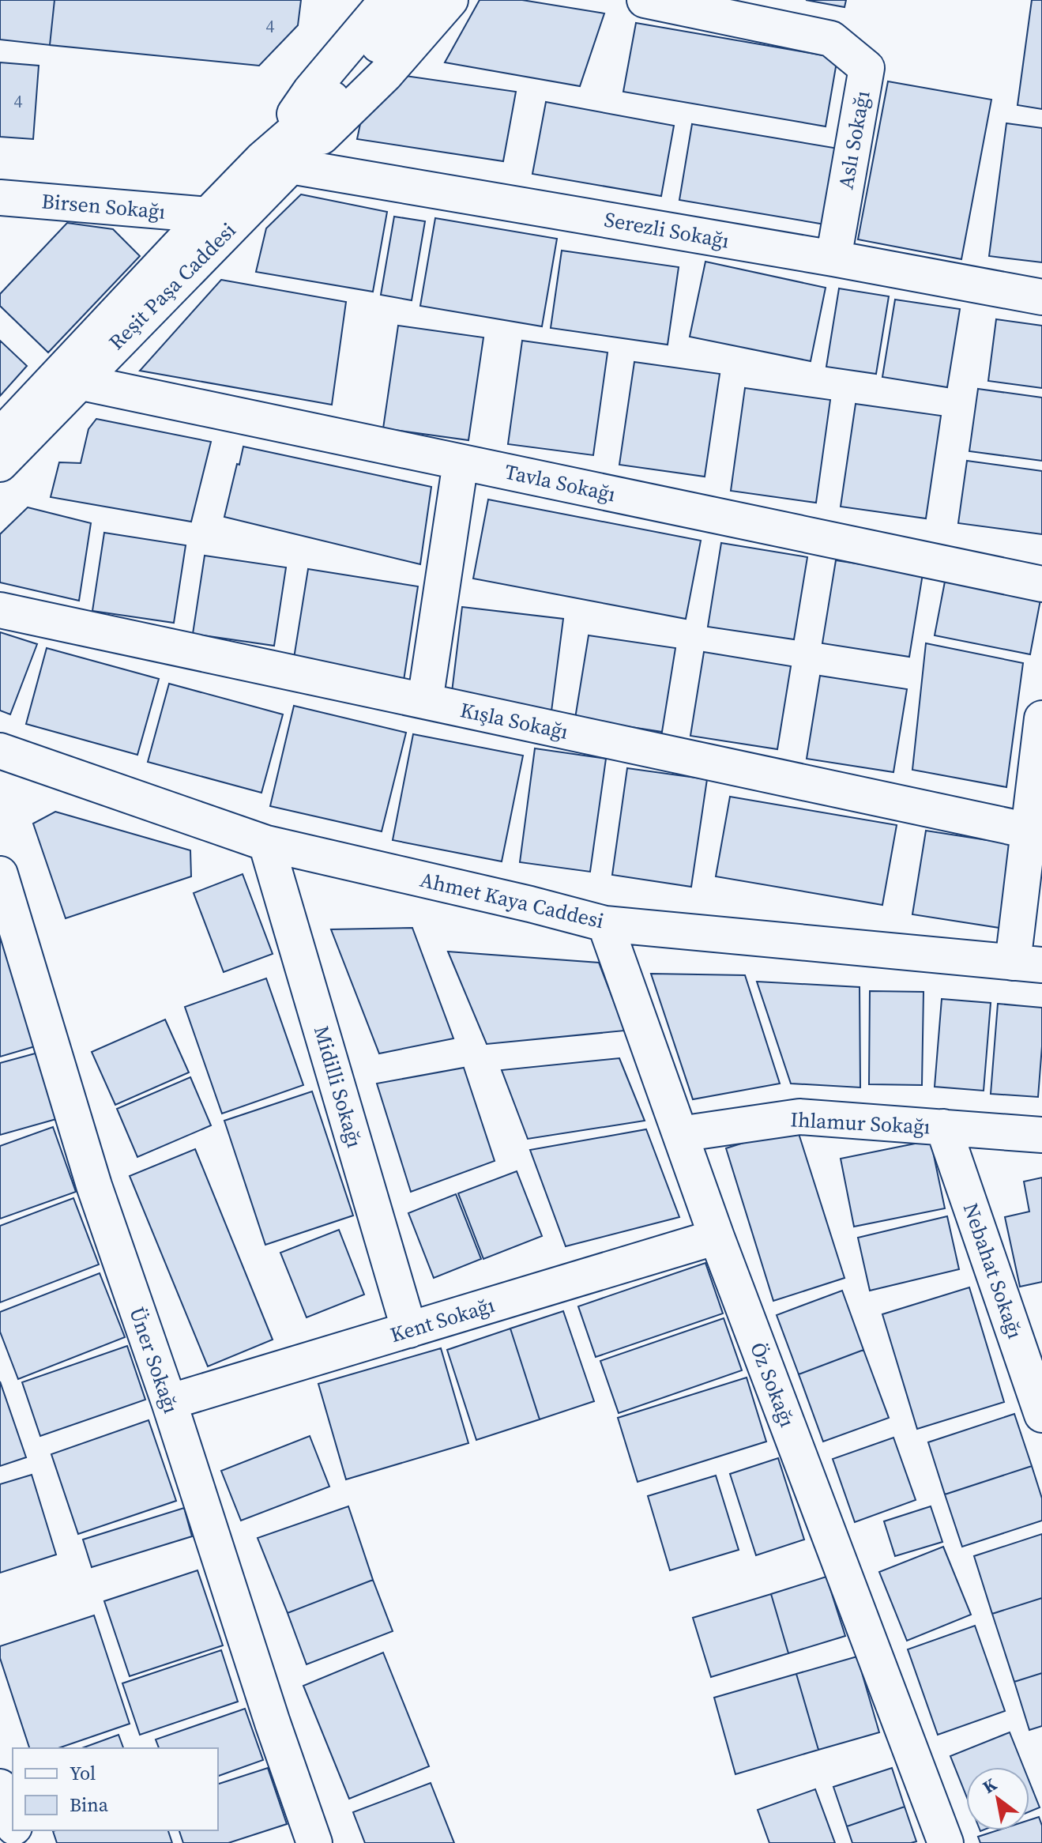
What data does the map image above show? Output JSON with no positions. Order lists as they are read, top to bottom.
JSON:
{
  "streets": {
    "street": [
      "Aslı Sokağı",
      "Birsen Sokağı",
      "Serezli Sokağı",
      "Reşit Paşa Caddesi",
      "Tavla Sokağı",
      "Kışla Sokağı",
      "Ahmet Kaya Caddesi",
      "Midilli Sokağı",
      "Ihlamur Sokağı",
      "Nebahat Sokağı",
      "Kent Sokağı",
      "Üner Sokağı",
      "Öz Sokağı"
    ]
  },
  "crossings": [
    ["Aslı Sokağı", "Serezli Sokağı"],
    ["Birsen Sokağı", "Reşit Paşa Caddesi"],
    ["Serezli Sokağı", "Reşit Paşa Caddesi"],
    ["Reşit Paşa Caddesi", "Tavla Sokağı"],
    ["Ahmet Kaya Caddesi", "Midilli Sokağı"],
    ["Ahmet Kaya Caddesi", "Öz Sokağı"],
    ["Midilli Sokağı", "Kent Sokağı"],
    ["Ihlamur Sokağı", "Nebahat Sokağı"],
    ["Ihlamur Sokağı", "Öz Sokağı"],
    ["Kent Sokağı", "Üner Sokağı"],
    ["Kent Sokağı", "Öz Sokağı"]
  ],
  "house_numbers": ["4", "4"],
  "legend": ["Yol", "Bina"],
  "north": "top left"
}
